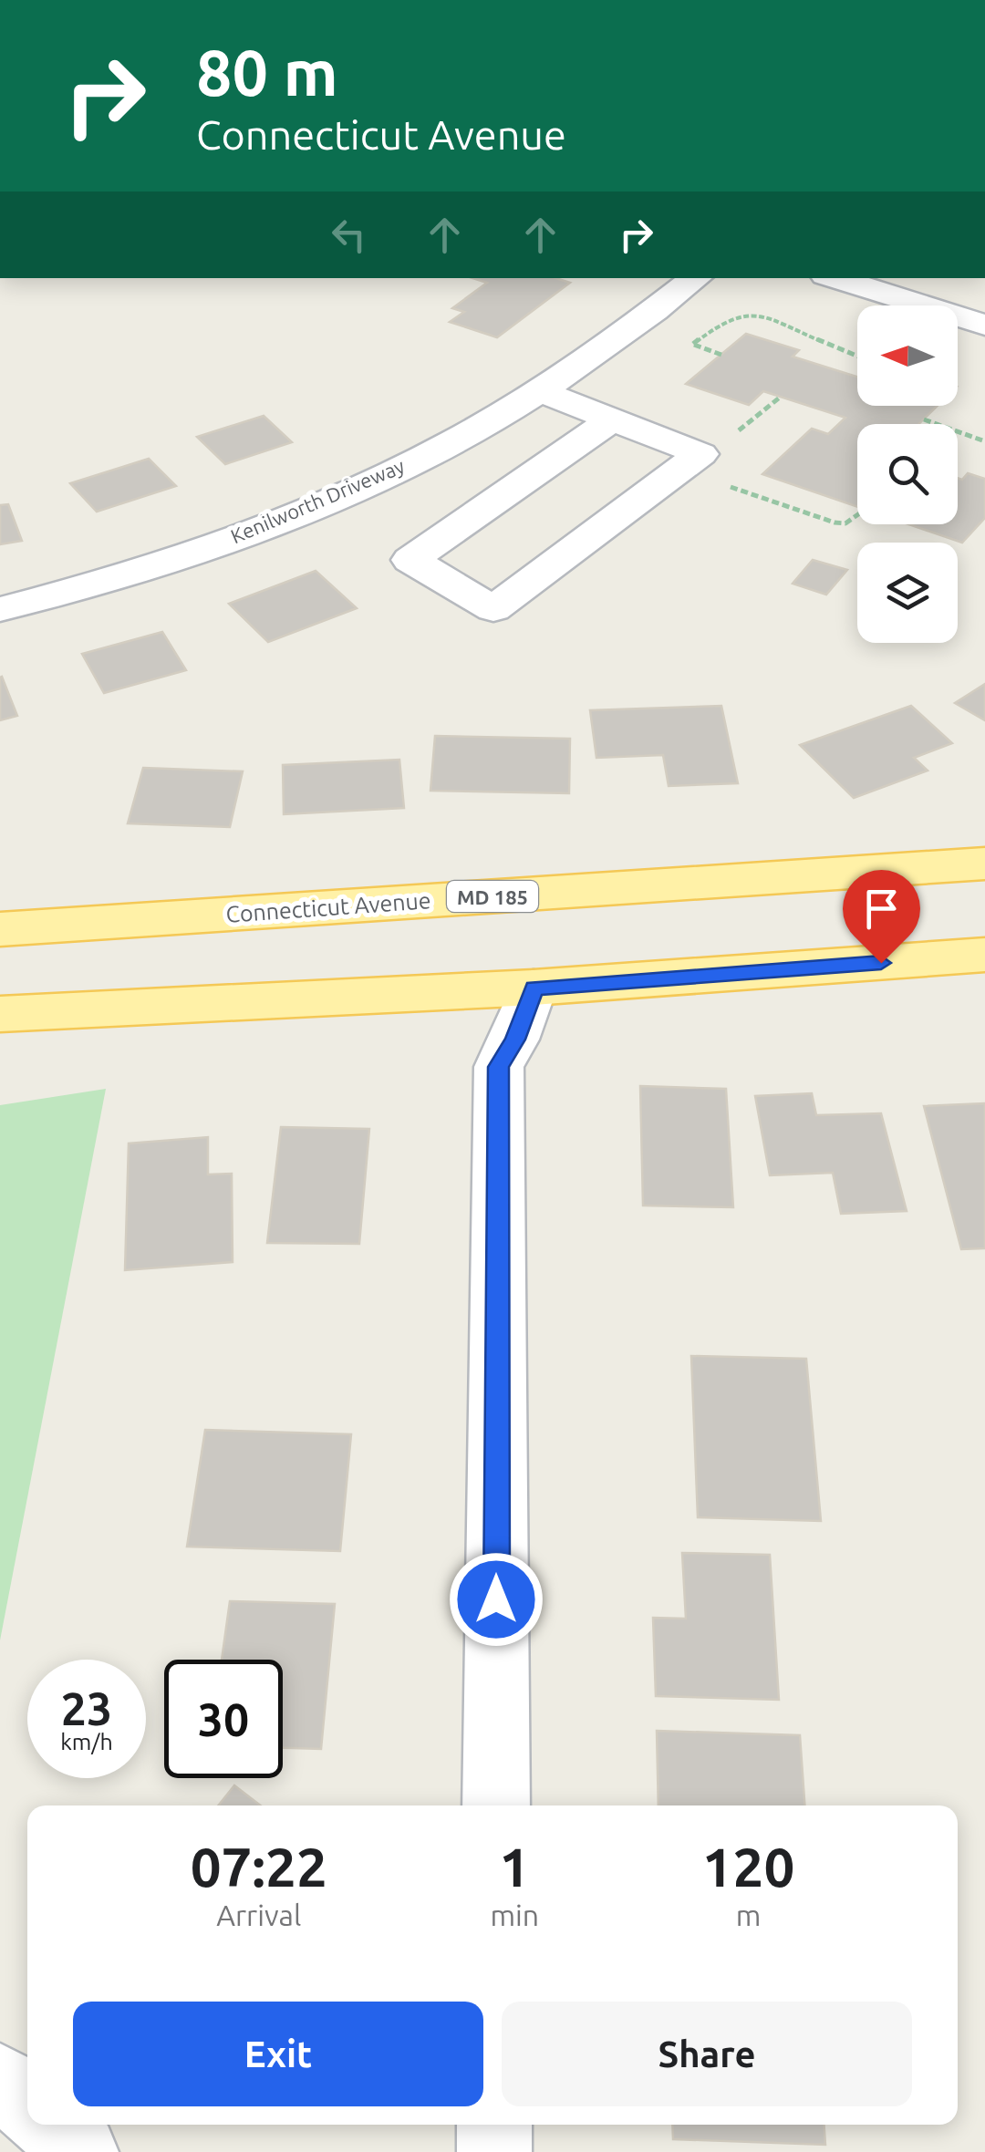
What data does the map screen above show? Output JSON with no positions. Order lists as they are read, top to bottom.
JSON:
{
  "streets": {
    "main road": ["MD 185", "Connecticut Avenue"],
    "street": ["Kenilworth Driveway"]
  },
  "north": "left",
  "page": {
    "turn": ["80 m", "Connecticut Avenue"],
    "speed": "23 km/h",
    "limit": "30",
    "eta": [
      "07:22",
      "Arrival",
      "1",
      "min",
      "120",
      "m"
    ],
    "buttons": ["Exit", "Share"]
  }
}
